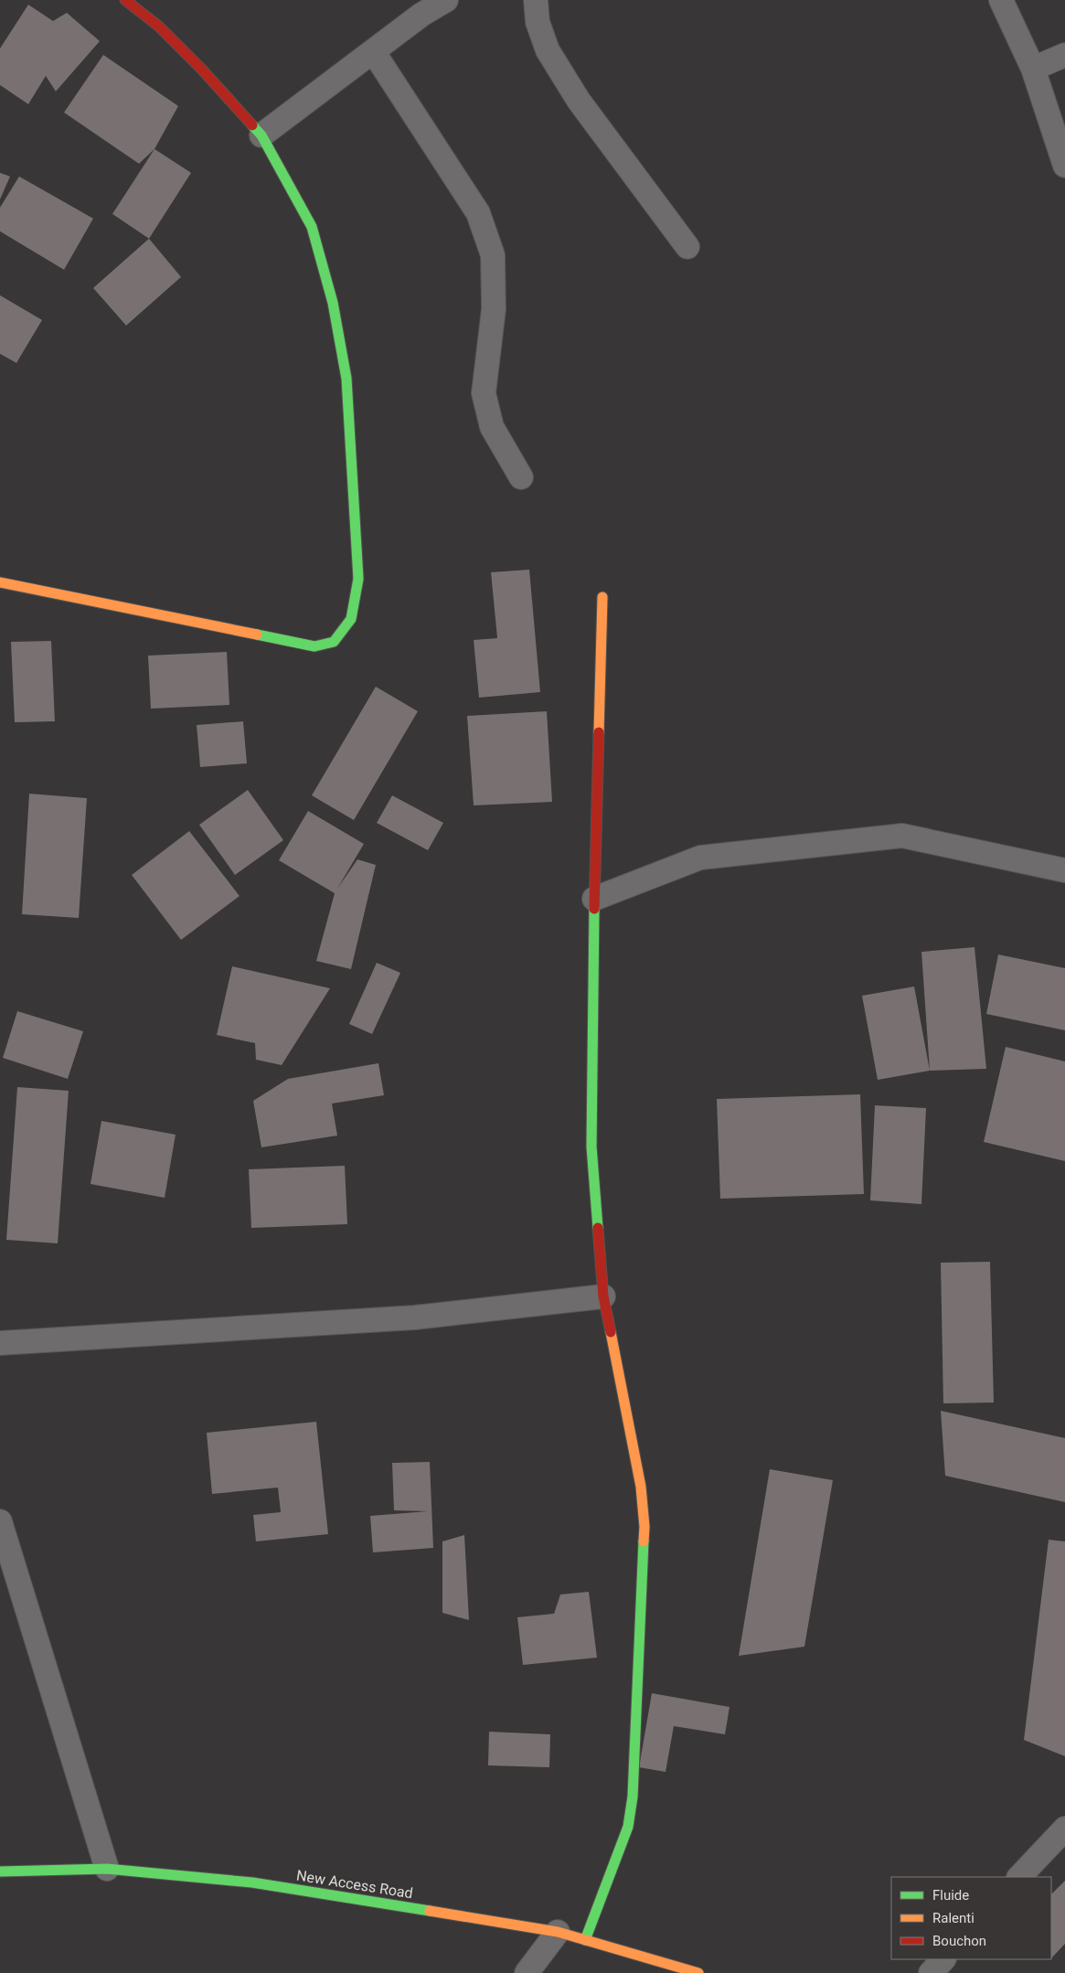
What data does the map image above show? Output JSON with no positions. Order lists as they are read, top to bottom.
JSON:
{
  "streets": {
    "street": ["New Access Road"]
  },
  "legend": ["Fluide", "Ralenti", "Bouchon"]
}
